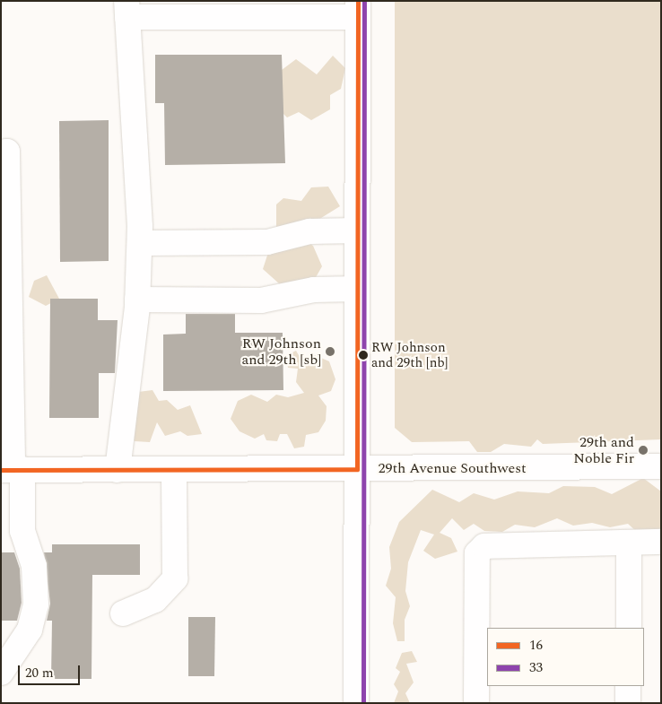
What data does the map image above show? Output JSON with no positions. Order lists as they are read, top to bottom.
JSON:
{
  "streets": {
    "street": ["29th Avenue Southwest"]
  },
  "places": ["RW Johnson and 29th [sb]", "RW Johnson and 29th [nb]", "29th and Noble Fir"],
  "lines": ["transit line 16", "transit line 33"],
  "legend": ["16", "33"],
  "scale_bar": "20 m"
}
